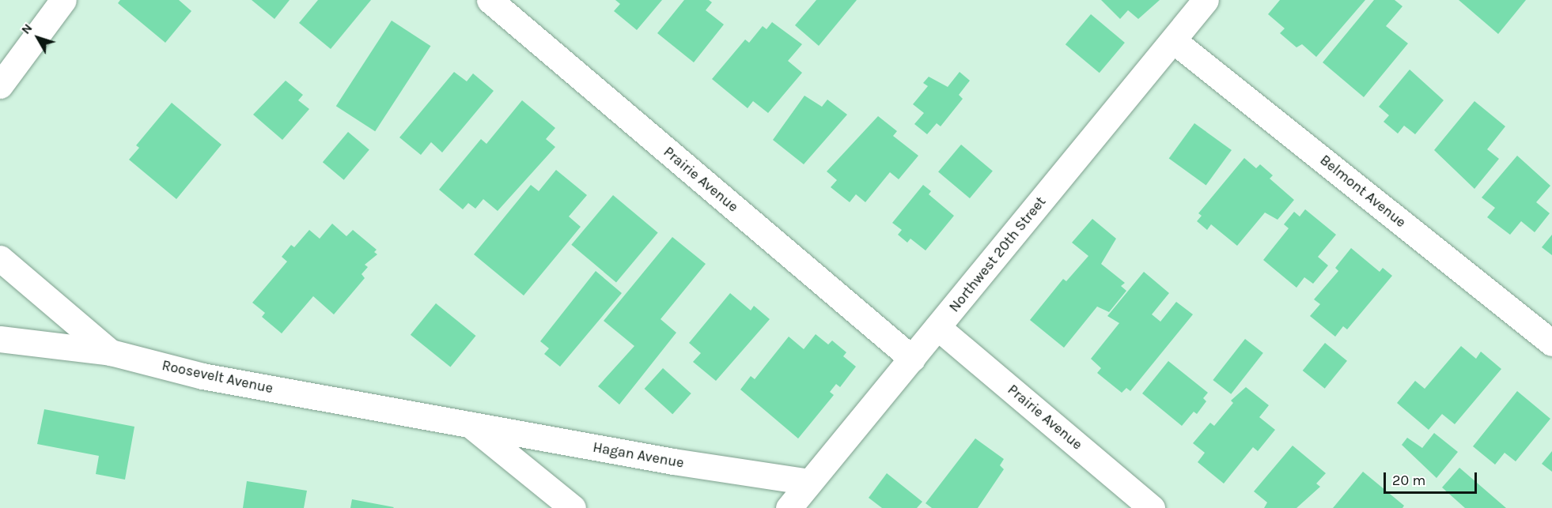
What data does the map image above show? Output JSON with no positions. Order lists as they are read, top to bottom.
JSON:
{
  "streets": {
    "street": [
      "Prairie Avenue",
      "Belmont Avenue",
      "Northwest 20th Street",
      "Roosevelt Avenue",
      "Hagan Avenue"
    ]
  },
  "crossings": [
    ["Prairie Avenue", "Northwest 20th Street"],
    ["Belmont Avenue", "Northwest 20th Street"],
    ["Northwest 20th Street", "Hagan Avenue"],
    ["Roosevelt Avenue", "Hagan Avenue"]
  ],
  "scale_bar": "20 m",
  "north": "top left"
}
